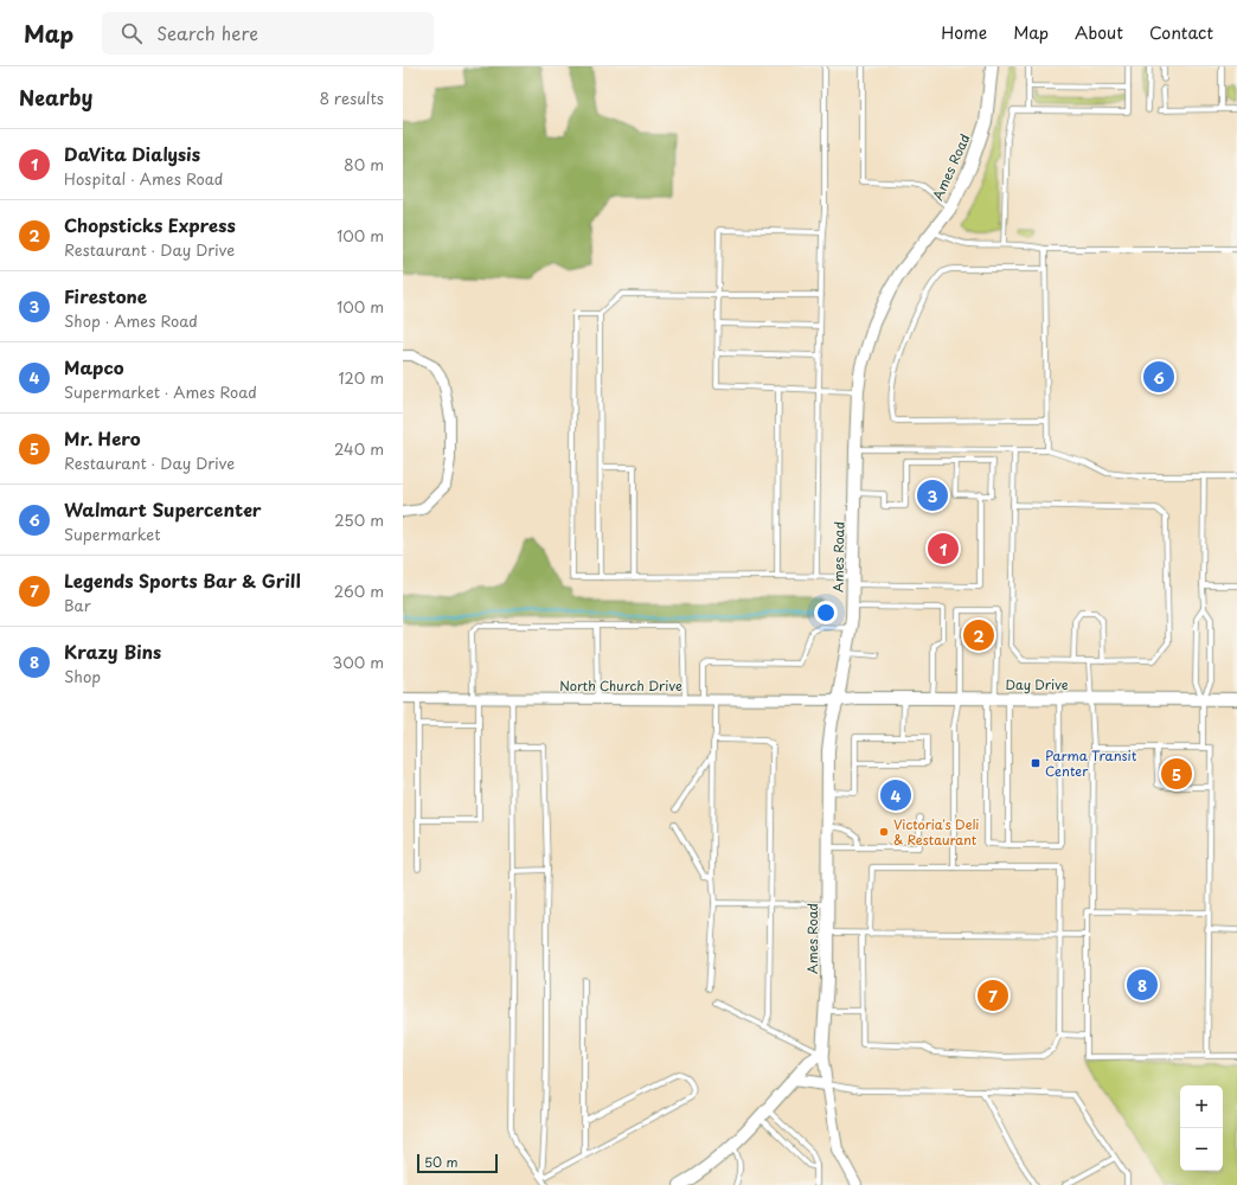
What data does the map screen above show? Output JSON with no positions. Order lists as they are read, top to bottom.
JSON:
{
  "streets": {
    "street": ["Ames Road", "Day Drive", "North Church Drive"]
  },
  "crossings": [
    ["Ames Road", "Day Drive"],
    ["Ames Road", "North Church Drive"],
    ["Day Drive", "North Church Drive"]
  ],
  "places": {
    "transit": ["Parma Transit Center"],
    "other": ["Victoria's Deli & Restaurant"]
  },
  "scale_bar": "50 m",
  "page": {
    "header": "Map",
    "search": "Search here",
    "nav": [
      "Home",
      "Map",
      "About",
      "Contact"
    ],
    "heading": ["Nearby", "8 results"],
    "list": [
      {
        "mark": "1",
        "name": "DaVita Dialysis",
        "note": "Hospital · Ames Road",
        "value": "80 m"
      },
      {
        "mark": "2",
        "name": "Chopsticks Express",
        "note": "Restaurant · Day Drive",
        "value": "100 m"
      },
      {
        "mark": "3",
        "name": "Firestone",
        "note": "Shop · Ames Road",
        "value": "100 m"
      },
      {
        "mark": "4",
        "name": "Mapco",
        "note": "Supermarket · Ames Road",
        "value": "120 m"
      },
      {
        "mark": "5",
        "name": "Mr. Hero",
        "note": "Restaurant · Day Drive",
        "value": "240 m"
      },
      {
        "mark": "6",
        "name": "Walmart Supercenter",
        "note": "Supermarket",
        "value": "250 m"
      },
      {
        "mark": "7",
        "name": "Legends Sports Bar & Grill",
        "note": "Bar",
        "value": "260 m"
      },
      {
        "mark": "8",
        "name": "Krazy Bins",
        "note": "Shop",
        "value": "300 m"
      }
    ],
    "pins": [
      "6",
      "3",
      "1",
      "2",
      "5",
      "4",
      "8",
      "7"
    ],
    "map_buttons": ["+", "−"],
    "scale": "50 m"
  }
}
